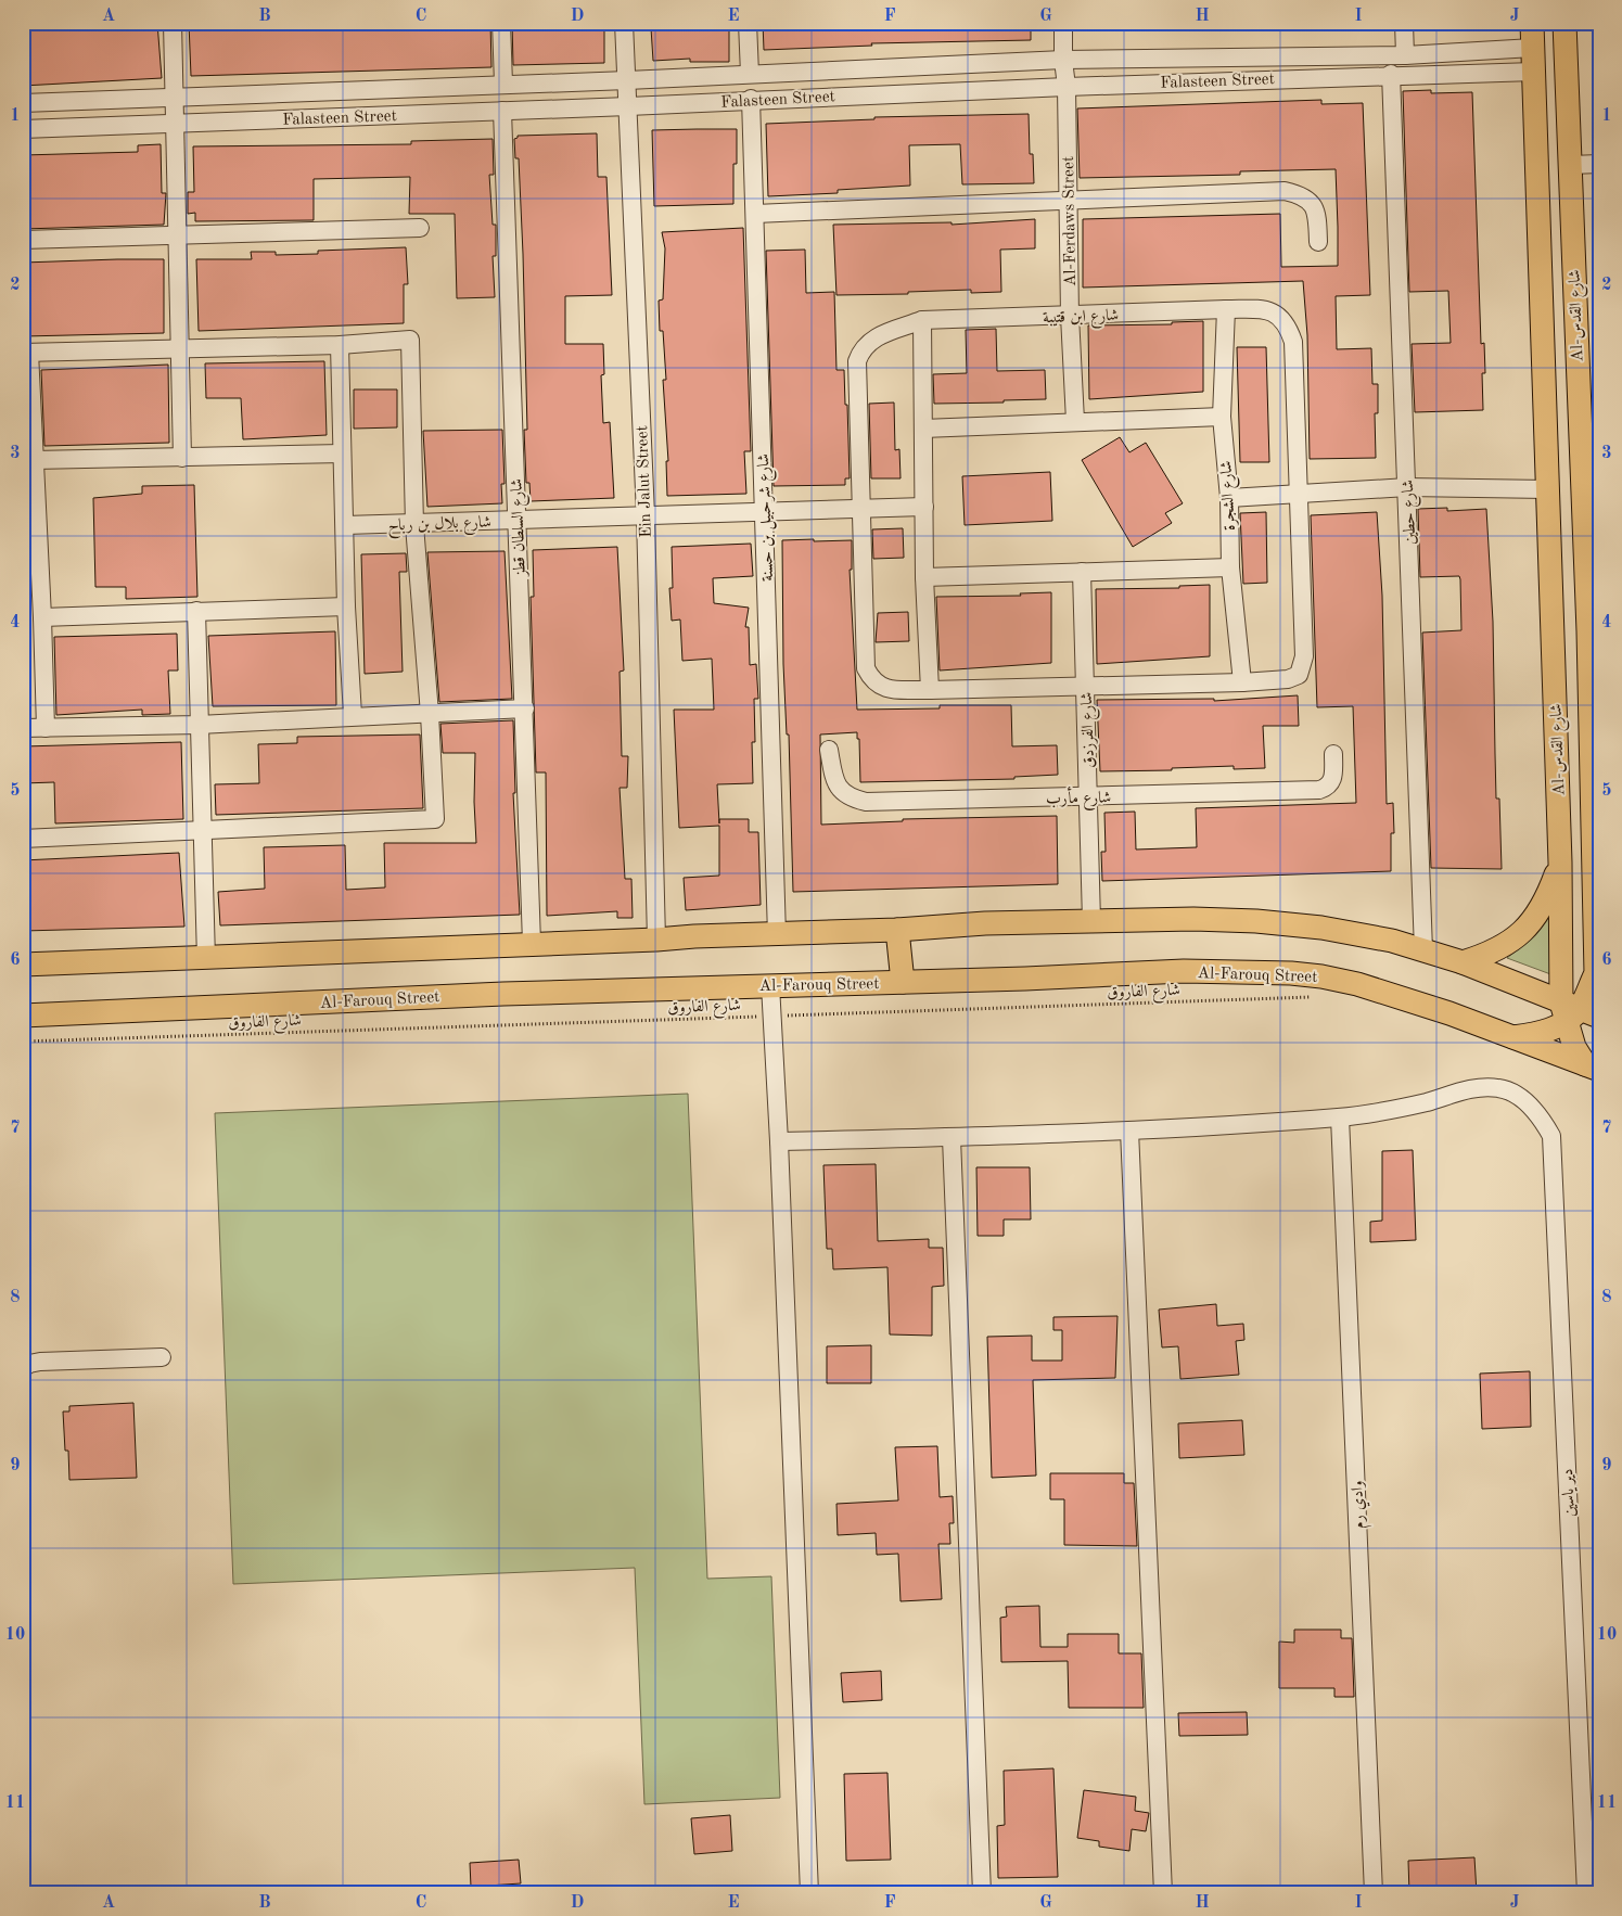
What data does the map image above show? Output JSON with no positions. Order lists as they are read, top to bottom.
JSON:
{
  "streets": {
    "main road": ["Al-شارع القدس", "Al-Farouq Street"],
    "street": [
      "Falasteen Street",
      "Al-Ferdaws Street",
      "شارع ابن قتيبة",
      "Ein Jalut Street",
      "شارع الشجرة",
      "شارع حطين",
      "شارع شرحبيل بن حسنة",
      "شارع بلال بن رباح",
      "شارع السلطان قطز",
      "شارع الفرزدق",
      "شارع مأرب",
      "دير ياسين",
      "وادي رم"
    ],
    "path": ["شارع الفاروق"]
  },
  "crossings": [
    ["Falasteen Street", "Al-Ferdaws Street"],
    ["Falasteen Street", "Al-شارع القدس"],
    ["Falasteen Street", "Ein Jalut Street"],
    ["Falasteen Street", "شارع حطين"],
    ["Falasteen Street", "شارع شرحبيل بن حسنة"],
    ["Falasteen Street", "شارع السلطان قطز"],
    ["Al-Ferdaws Street", "شارع ابن قتيبة"],
    ["شارع ابن قتيبة", "شارع الشجرة"],
    ["شارع ابن قتيبة", "شارع بلال بن رباح"],
    ["Al-شارع القدس", "Al-Farouq Street"],
    ["Ein Jalut Street", "شارع بلال بن رباح"],
    ["شارع شرحبيل بن حسنة", "شارع بلال بن رباح"],
    ["شارع بلال بن رباح", "شارع السلطان قطز"],
    ["شارع الفرزدق", "شارع مأرب"],
    ["دير ياسين", "وادي رم"]
  ],
  "grid": {
    "columns": [
      "A",
      "B",
      "C",
      "D",
      "E",
      "F",
      "G",
      "H",
      "I",
      "J"
    ],
    "rows": [
      "1",
      "2",
      "3",
      "4",
      "5",
      "6",
      "7",
      "8",
      "9",
      "10",
      "11"
    ]
  }
}
